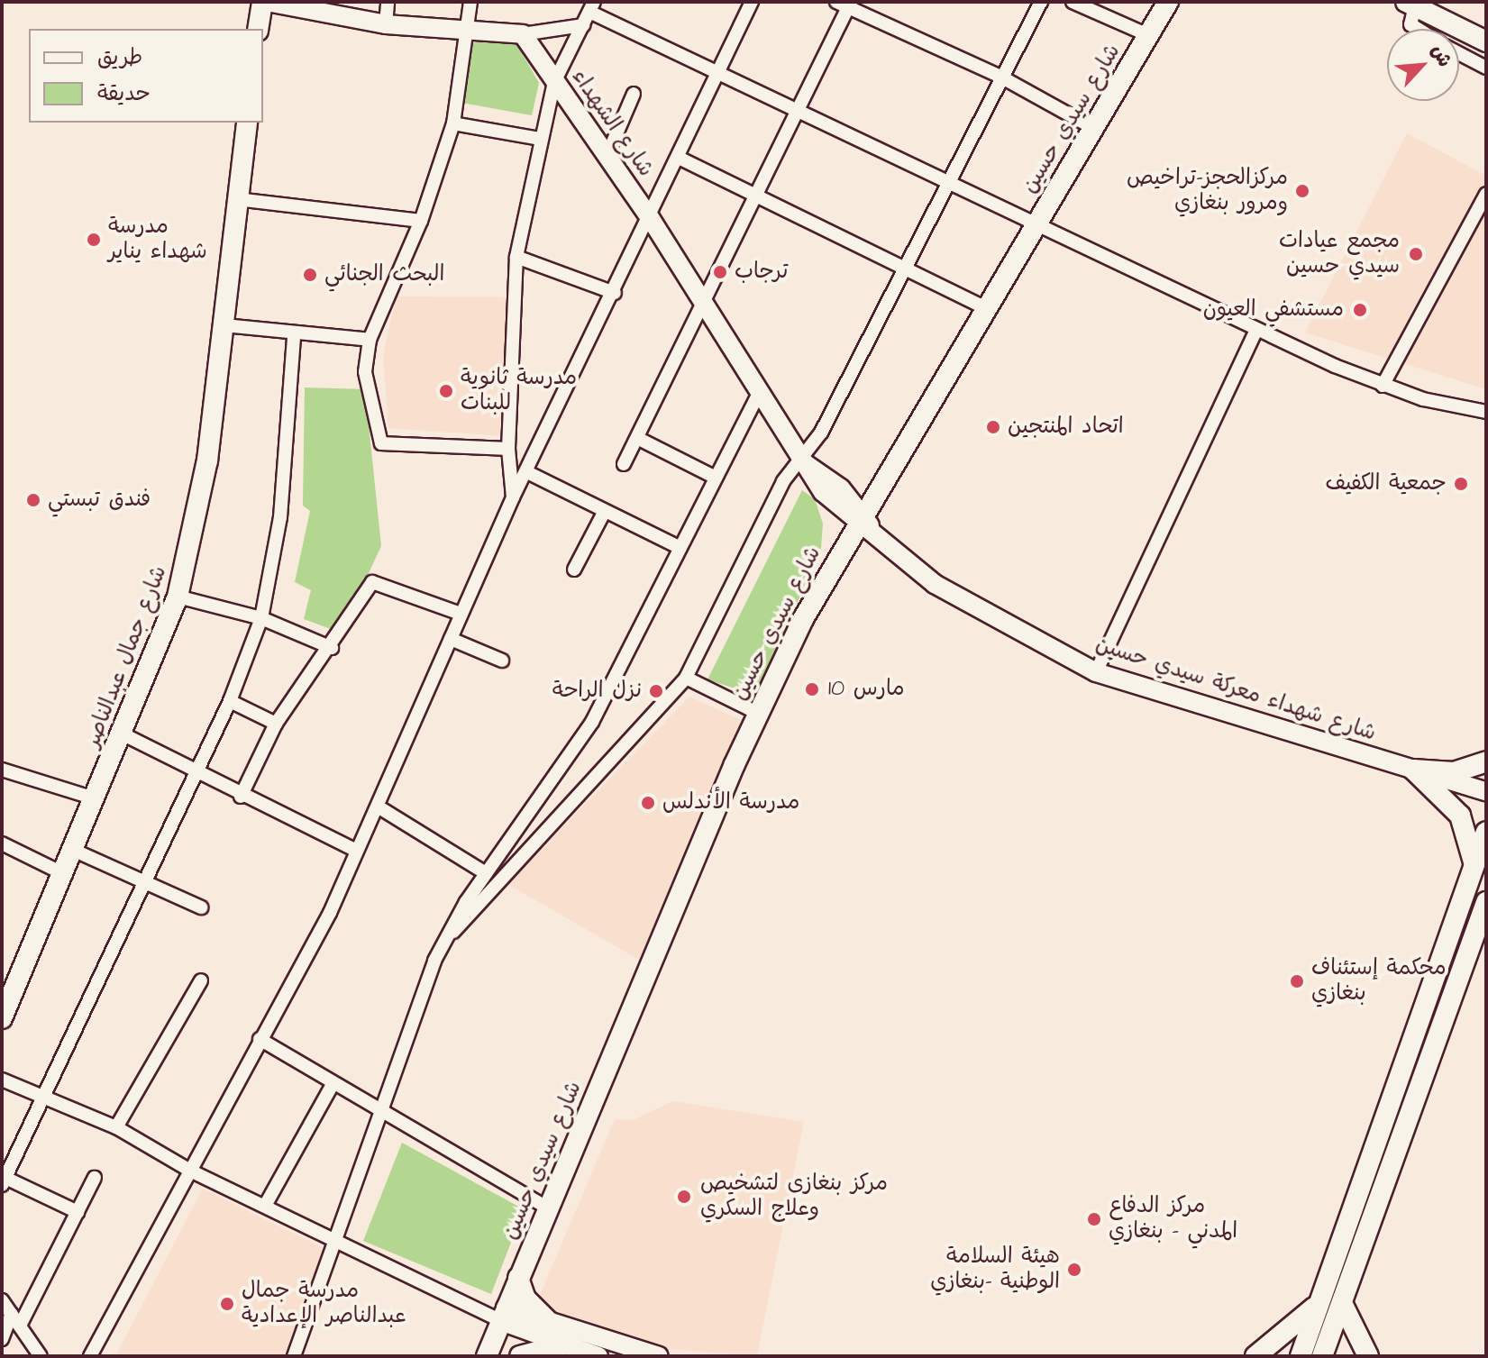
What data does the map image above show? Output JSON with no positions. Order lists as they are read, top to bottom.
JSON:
{
  "streets": {
    "main road": [
      "شارع سيدي حسين",
      "شارع الشهداء",
      "شارع جمال عبدالناصر",
      "شارع شهداء معركة سيدي حسين"
    ]
  },
  "crossings": [
    ["شارع سيدي حسين", "شارع الشهداء"],
    ["شارع سيدي حسين", "شارع شهداء معركة سيدي حسين"],
    ["شارع الشهداء", "شارع شهداء معركة سيدي حسين"]
  ],
  "places": [
    "مركزالحجز-تراخيص ومرور بنغازي",
    "مدرسة شهداء يناير",
    "مجمع عيادات سيدي حسين",
    "ترجاب",
    "البحث الجنائي",
    "مستشفي العيون",
    "مدرسة ثانوية للبنات",
    "اتحاد المنتجين",
    "جمعية الكفيف",
    "فندق تبستي",
    "10 مارس",
    "نزل الراحة",
    "مدرسة الأندلس",
    "محكمة إستئناف بنغازي",
    "مركز بنغازي لتشخيص وعلاج السكري",
    "مركز الدفاع المدني - بنغازي",
    "هيئة السلامة الوطنية -بنغازي",
    "مدرسة جمال عبدالناصر الإعدادية"
  ],
  "legend": ["طريق", "حديقة"],
  "north": "top right"
}
